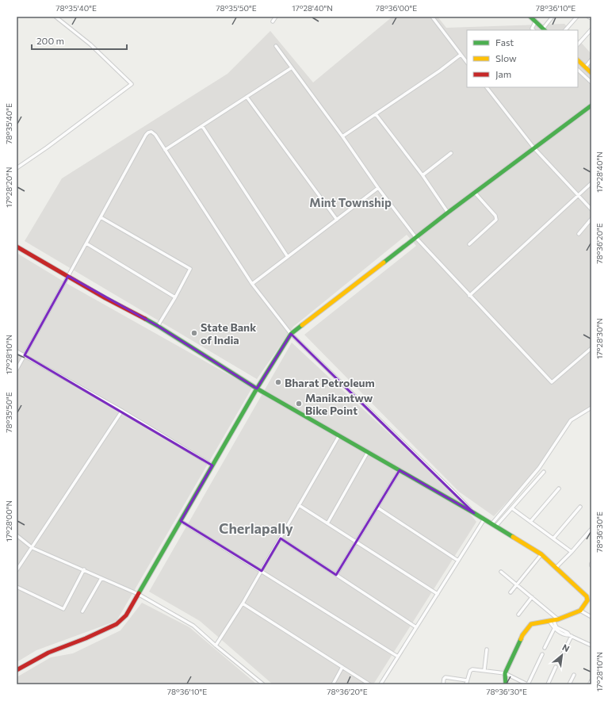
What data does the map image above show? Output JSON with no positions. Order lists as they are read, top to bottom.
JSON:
{
  "districts": ["Mint Township", "Cherlapally"],
  "places": ["State Bank of India", "Bharat Petroleum", "Manikantww Bike Point"],
  "legend": ["Fast", "Slow", "Jam"],
  "scale_bar": "200 m",
  "north": "top right",
  "coordinates": [
    "78°35'40\"E",
    "78°35'50\"E",
    "17°28'40\"N",
    "78°36'00\"E",
    "78°36'10\"E",
    "17°28'20\"N",
    "78°36'20\"E",
    "17°28'30\"N",
    "17°28'10\"N",
    "17°28'00\"N",
    "78°36'30\"E"
  ]
}
